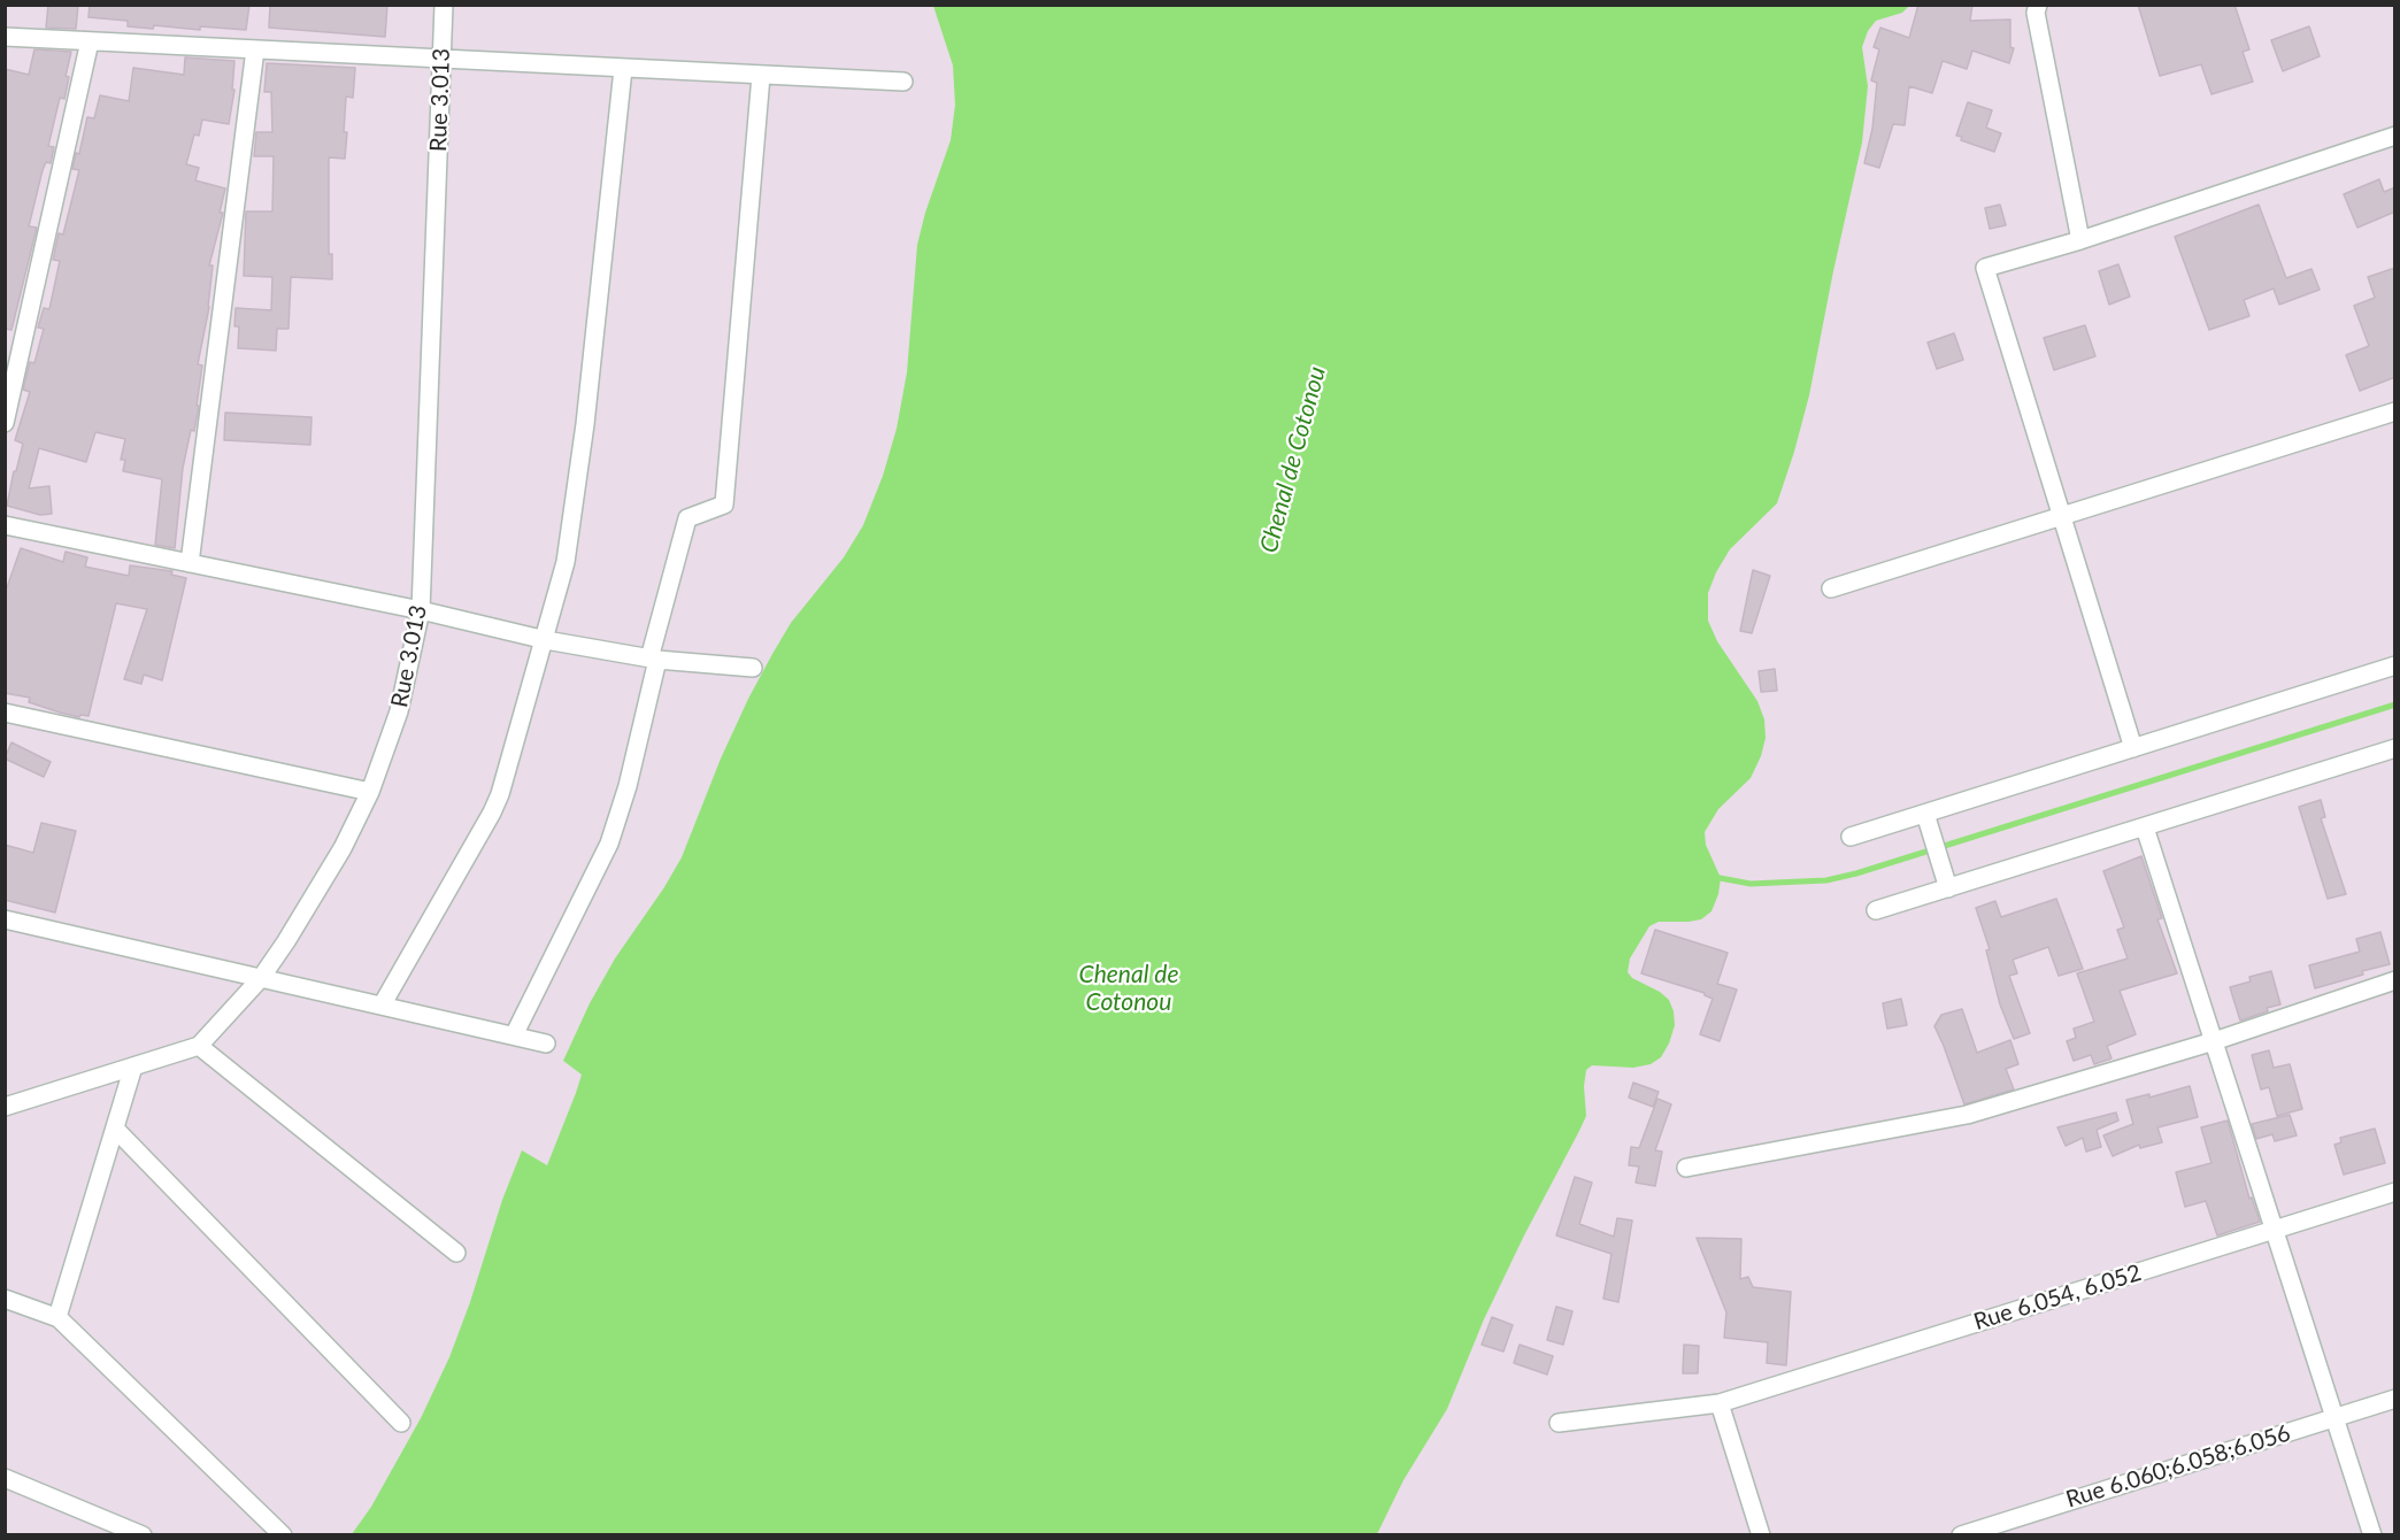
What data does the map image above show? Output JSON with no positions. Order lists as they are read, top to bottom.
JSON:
{
  "streets": {
    "street": ["Rue 3.013", "Rue 6.054, 6.052", "Rue 6.060;6.058;6.056"]
  },
  "water": ["Chenal de Cotonou"]
}
